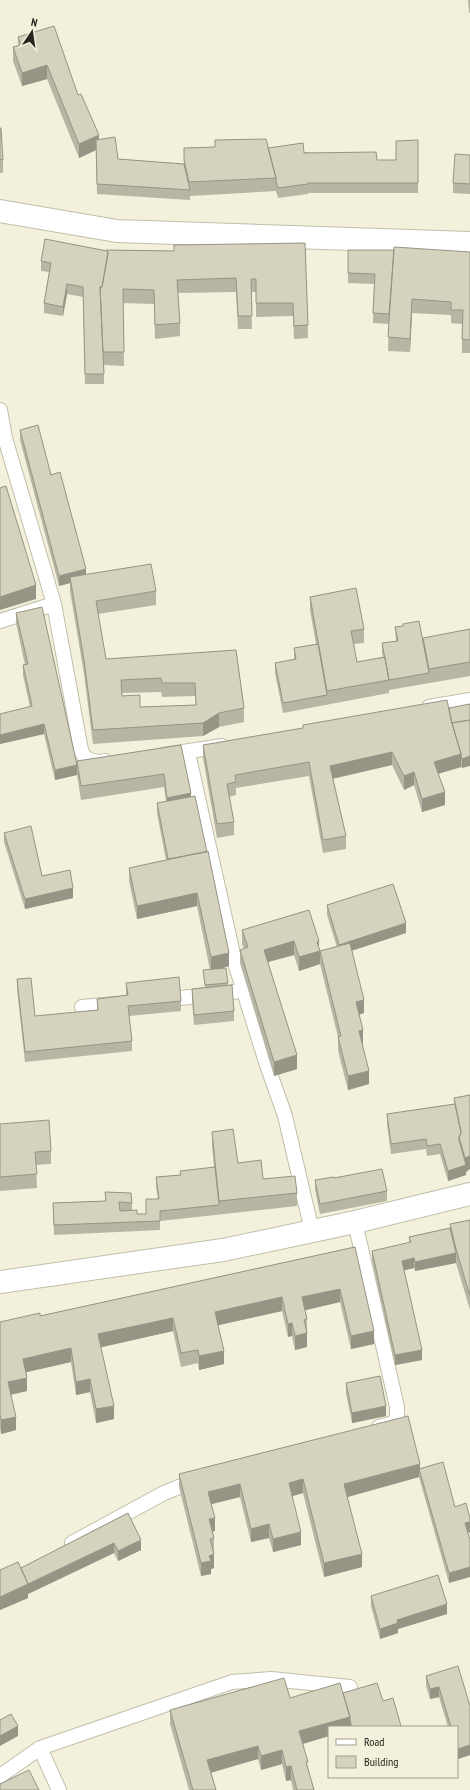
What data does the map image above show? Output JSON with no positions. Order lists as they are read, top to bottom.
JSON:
{
  "legend": ["Road", "Building"],
  "north": "top"
}
